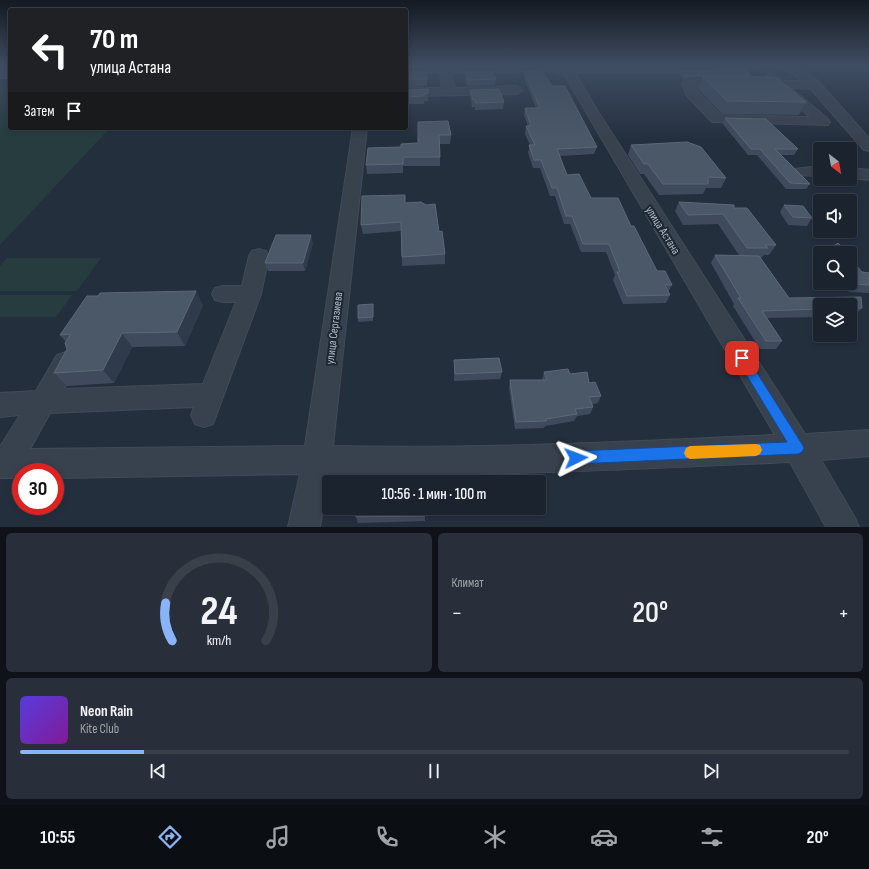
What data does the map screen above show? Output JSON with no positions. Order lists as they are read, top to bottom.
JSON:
{
  "streets": {
    "street": ["улица Астана", "улица Сергазиева"]
  },
  "north": "bottom right",
  "page": {
    "turn": ["70 m", "улица Астана"],
    "then": "Затем",
    "limit": "30",
    "trip": "10:56 · 1 мин · 100 m",
    "tile": "Климат",
    "heat": ["−", "20°", "+"],
    "song": ["Neon Rain", "Kite Club"],
    "tabs": ["10:55", "20°"],
    "gauge": ["24", "km/h"]
  }
}
